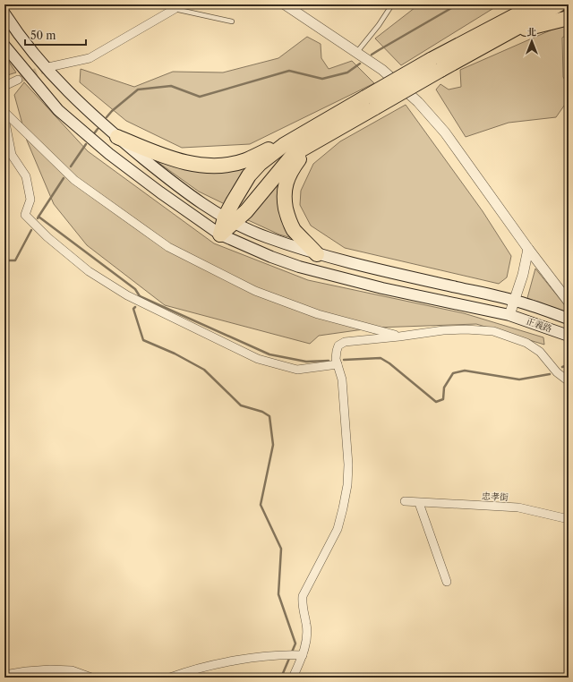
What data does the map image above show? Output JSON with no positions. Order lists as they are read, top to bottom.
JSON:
{
  "streets": {
    "main road": ["正義路"],
    "street": ["忠孝街"]
  },
  "scale_bar": "50 m",
  "north": "top"
}
